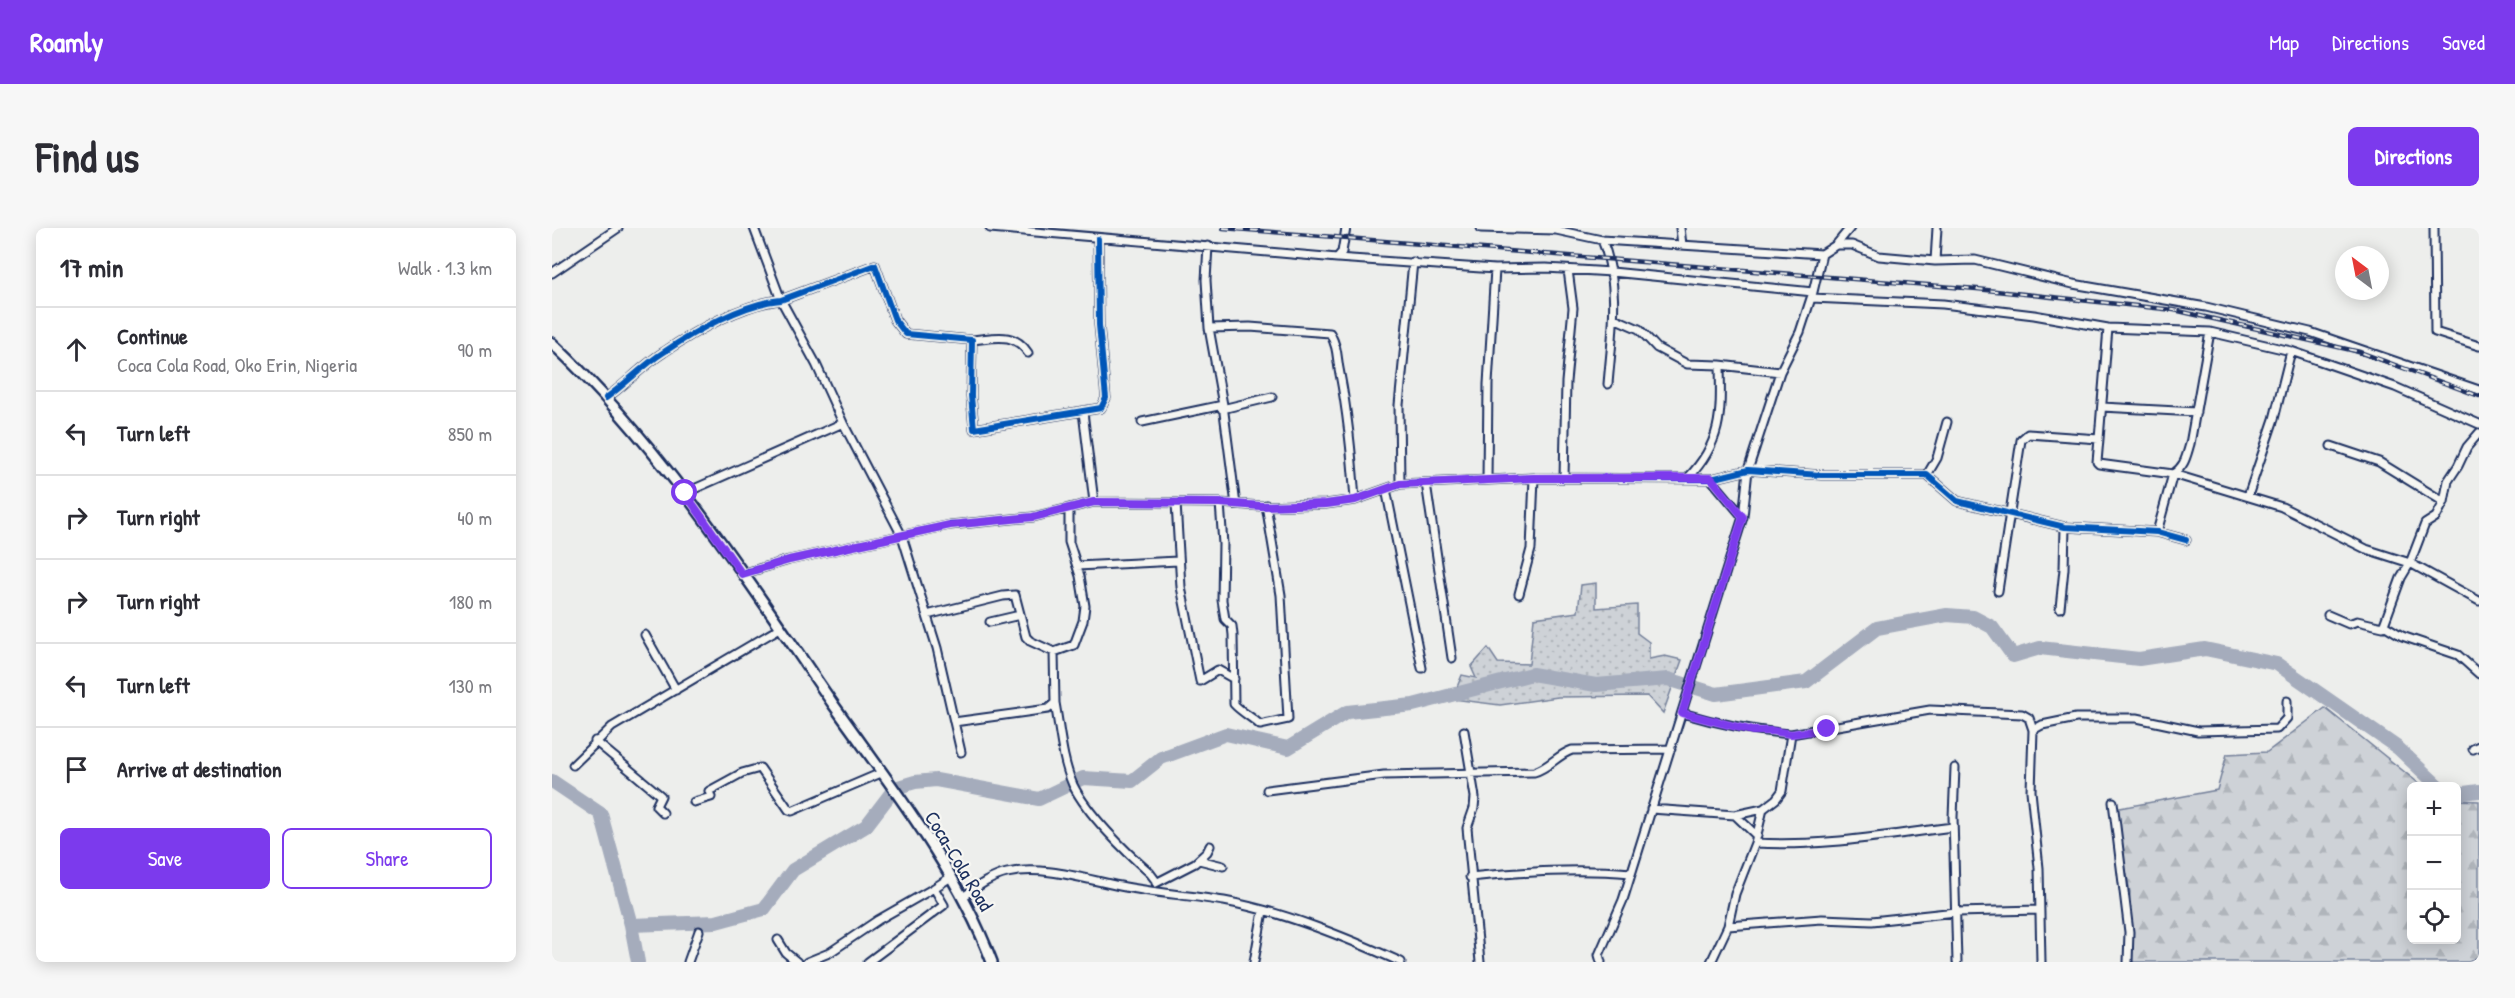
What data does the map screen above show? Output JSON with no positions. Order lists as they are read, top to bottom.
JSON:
{
  "streets": {
    "street": ["Coca-Cola Road"]
  },
  "north": "top left",
  "page": {
    "header": "Roamly",
    "nav": ["Map", "Directions", "Saved"],
    "buttons": [
      "Directions",
      ["Save", "Share"]
    ],
    "title": "Find us",
    "heading": ["17 min", "Walk · 1.3 km"],
    "list": [
      ["Continue", "Coca Cola Road, Oko Erin, Nigeria", "90 m"],
      ["Turn left", "850 m"],
      ["Turn right", "40 m"],
      ["Turn right", "180 m"],
      ["Turn left", "130 m"],
      "Arrive at destination"
    ],
    "map_buttons": ["+", "−"]
  }
}
